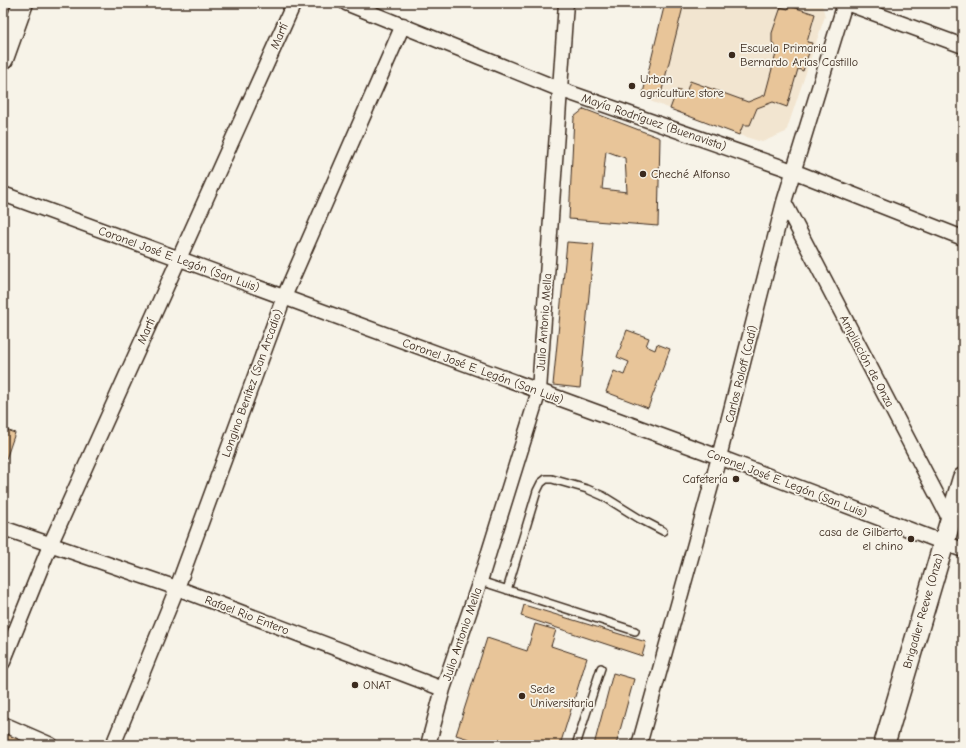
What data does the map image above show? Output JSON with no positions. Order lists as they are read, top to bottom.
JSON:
{
  "streets": {
    "street": [
      "Martí",
      "Mayía Rodríguez (Buenavista)",
      "Coronel José E. Legón (San Luis)",
      "Julio Antonio Mella",
      "Ampliación de Onza",
      "Carlos Roloff (Cadí)",
      "Longino Benítez (San Arcadio)",
      "Brigadier Reeve (Onza)",
      "Rafael Rio Entero"
    ]
  },
  "crossings": [
    ["Martí", "Coronel José E. Legón (San Luis)"],
    ["Martí", "Rafael Rio Entero"],
    ["Mayía Rodríguez (Buenavista)", "Julio Antonio Mella"],
    ["Mayía Rodríguez (Buenavista)", "Carlos Roloff (Cadí)"],
    ["Mayía Rodríguez (Buenavista)", "Longino Benítez (San Arcadio)"],
    ["Coronel José E. Legón (San Luis)", "Julio Antonio Mella"],
    ["Coronel José E. Legón (San Luis)", "Carlos Roloff (Cadí)"],
    ["Coronel José E. Legón (San Luis)", "Longino Benítez (San Arcadio)"],
    ["Coronel José E. Legón (San Luis)", "Brigadier Reeve (Onza)"],
    ["Julio Antonio Mella", "Rafael Rio Entero"],
    ["Ampliación de Onza", "Carlos Roloff (Cadí)"],
    ["Ampliación de Onza", "Brigadier Reeve (Onza)"],
    ["Longino Benítez (San Arcadio)", "Rafael Rio Entero"]
  ],
  "places": [
    "Escuela Primaria Bernardo Arias Castillo",
    "Urban agriculture store",
    "Cheché Alfonso",
    "Cafetería",
    "casa de Gilberto el chino",
    "ONAT",
    "Sede Universitaria"
  ]
}
